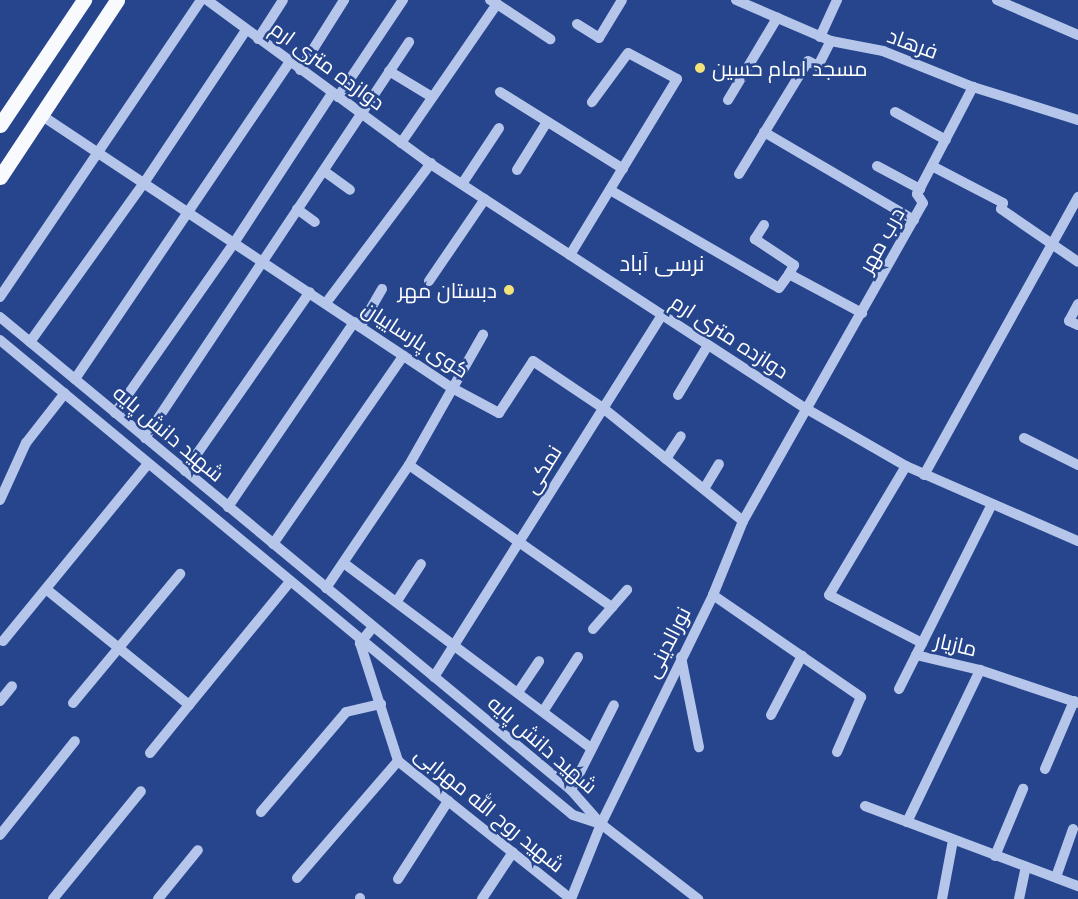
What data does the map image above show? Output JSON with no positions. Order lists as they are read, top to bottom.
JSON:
{
  "streets": {
    "street": [
      "فرهاد",
      "دوازده متری ارم",
      "درب مهر",
      "کوی پارساییان",
      "شهید دانش پایه",
      "نمکی",
      "نورالدینی",
      "مازیار",
      "شهید روح الله مهرابی"
    ]
  },
  "crossings": [
    ["فرهاد", "درب مهر"],
    ["دوازده متری ارم", "درب مهر"],
    ["دوازده متری ارم", "نمکی"],
    ["دوازده متری ارم", "نورالدینی"],
    ["دوازده متری ارم", "مازیار"],
    ["درب مهر", "نورالدینی"],
    ["کوی پارساییان", "نمکی"],
    ["کوی پارساییان", "نورالدینی"],
    ["شهید دانش پایه", "نمکی"],
    ["شهید دانش پایه", "نورالدینی"],
    ["شهید دانش پایه", "شهید روح الله مهرابی"],
    ["نورالدینی", "شهید روح الله مهرابی"]
  ],
  "districts": ["نرسی آباد"],
  "places": ["مسجد امام حسین", "دبستان مهر"]
}
